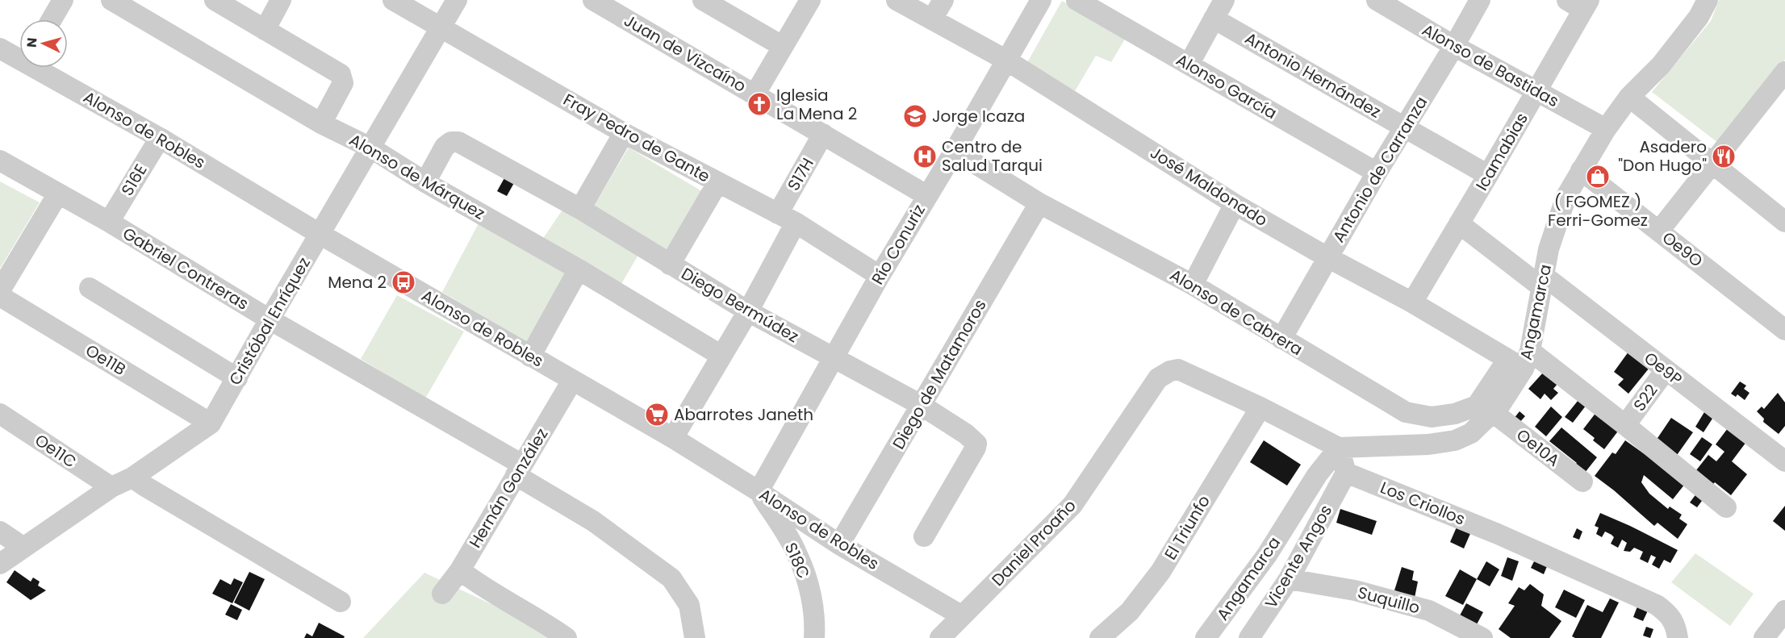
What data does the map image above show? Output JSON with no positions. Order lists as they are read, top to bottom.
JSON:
{
  "streets": {
    "street": [
      "Juan de Vizcaíno",
      "Alonso de Bastidas",
      "Antonio Hernández",
      "Alonso García",
      "Alonso de Robles",
      "Fray Pedro de Gante",
      "Icamabias",
      "Antonio de Carranza",
      "S17H",
      "Alonso de Márquez",
      "S16E",
      "José Maldonado",
      "Río Conuriz",
      "Oe9O",
      "Gabriel Contreras",
      "Diego Bermúdez",
      "Alonso de Cabrera",
      "Angamarca",
      "Cristóbal Enríquez",
      "Oe11B",
      "Oe9P",
      "Diego de Matamoros",
      "S22",
      "Oe10A",
      "Oe11C",
      "Hernán González",
      "Los Criollos",
      "El Triunfo",
      "Daniel Proaño",
      "Vicente Angos",
      "S18C",
      "Suquillo"
    ]
  },
  "crossings": [
    ["Juan de Vizcaíno", "S17H"],
    ["Juan de Vizcaíno", "Río Conuriz"],
    ["Alonso de Bastidas", "Icamabias"],
    ["Alonso de Bastidas", "Antonio de Carranza"],
    ["Alonso de Bastidas", "Angamarca"],
    ["Antonio Hernández", "Icamabias"],
    ["Antonio Hernández", "Antonio de Carranza"],
    ["Alonso García", "Antonio de Carranza"],
    ["Alonso de Robles", "S17H"],
    ["Alonso de Robles", "S16E"],
    ["Alonso de Robles", "Río Conuriz"],
    ["Alonso de Robles", "Cristóbal Enríquez"],
    ["Alonso de Robles", "Diego de Matamoros"],
    ["Alonso de Robles", "Hernán González"],
    ["Alonso de Robles", "Daniel Proaño"],
    ["Alonso de Robles", "S18C"],
    ["Fray Pedro de Gante", "S17H"],
    ["Fray Pedro de Gante", "Río Conuriz"],
    ["Fray Pedro de Gante", "Cristóbal Enríquez"],
    ["Icamabias", "José Maldonado"],
    ["Icamabias", "Oe9P"],
    ["Antonio de Carranza", "José Maldonado"],
    ["Antonio de Carranza", "Alonso de Cabrera"],
    ["S17H", "Alonso de Márquez"],
    ["S17H", "Diego Bermúdez"],
    ["Alonso de Márquez", "Diego Bermúdez"],
    ["Alonso de Márquez", "Cristóbal Enríquez"],
    ["S16E", "Gabriel Contreras"],
    ["José Maldonado", "Río Conuriz"],
    ["José Maldonado", "Alonso de Cabrera"],
    ["José Maldonado", "Angamarca"],
    ["José Maldonado", "S22"],
    ["Río Conuriz", "Diego Bermúdez"],
    ["Río Conuriz", "Alonso de Cabrera"],
    ["Río Conuriz", "S18C"],
    ["Oe9O", "Angamarca"],
    ["Gabriel Contreras", "Cristóbal Enríquez"],
    ["Gabriel Contreras", "Hernán González"],
    ["Diego Bermúdez", "Diego de Matamoros"],
    ["Alonso de Cabrera", "Angamarca"],
    ["Alonso de Cabrera", "Diego de Matamoros"],
    ["Angamarca", "Oe9P"],
    ["Angamarca", "Oe10A"],
    ["Cristóbal Enríquez", "Oe11B"],
    ["Cristóbal Enríquez", "Oe11C"],
    ["Oe9P", "S22"],
    ["Los Criollos", "Vicente Angos"],
    ["El Triunfo", "Daniel Proaño"],
    ["Vicente Angos", "Suquillo"]
  ],
  "places": {
    "church": ["Iglesia La Mena 2"],
    "school or university": ["Jorge Icaza"],
    "hospital": ["Centro de Salud Tarqui"],
    "restaurant": ["Asadero \"Don Hugo\""],
    "shop": ["( FGOMEZ ) Ferri-Gomez"],
    "bus stop": ["Mena 2"],
    "supermarket": ["Abarrotes Janeth"]
  },
  "north": "left"
}
